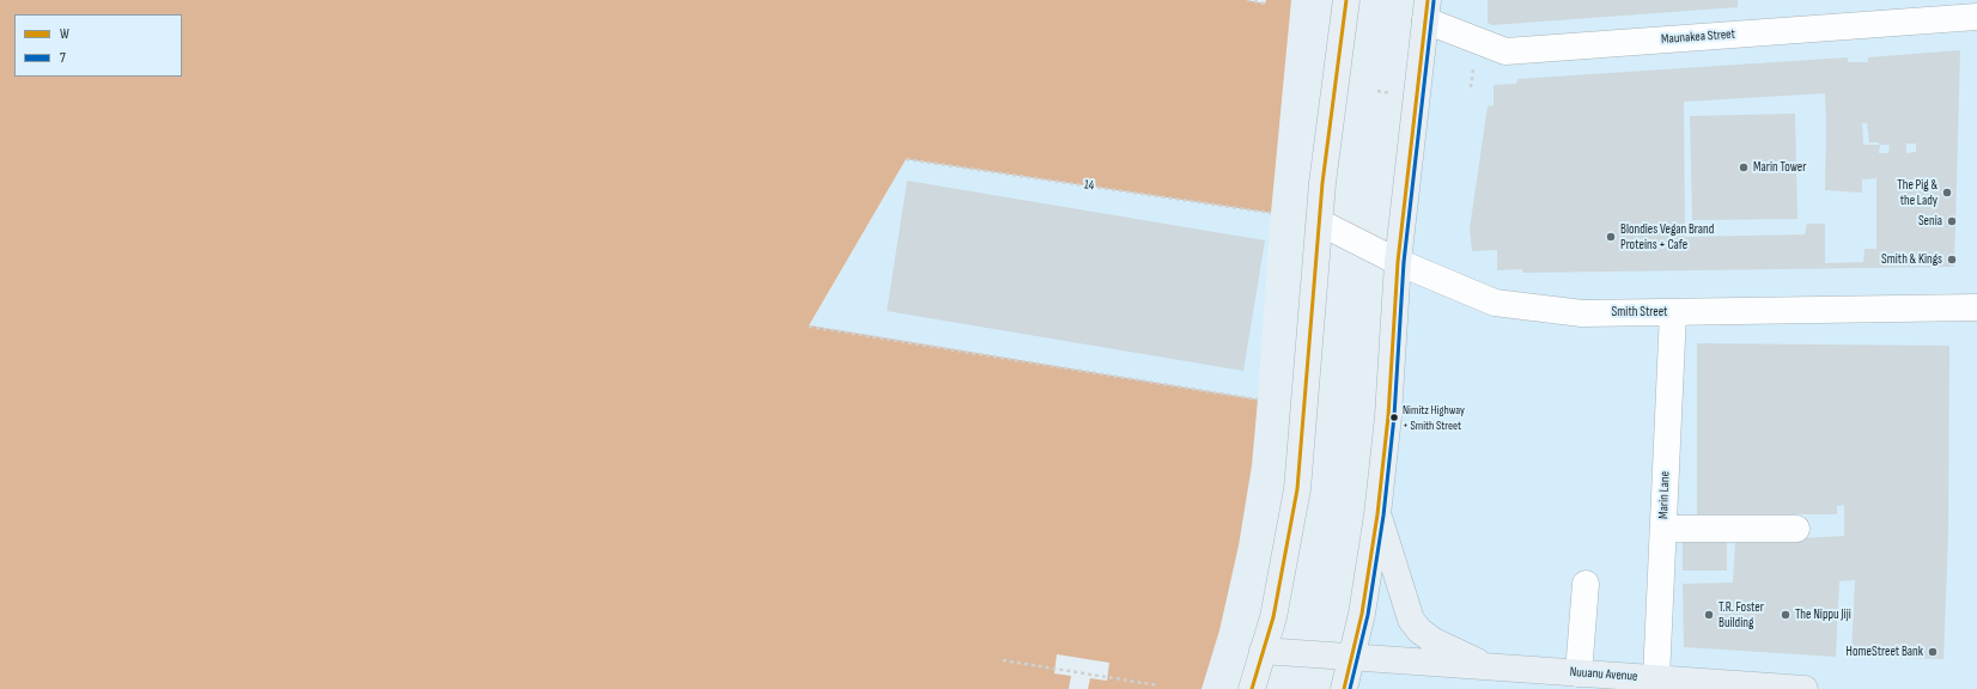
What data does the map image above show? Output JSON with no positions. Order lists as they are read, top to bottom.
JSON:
{
  "streets": {
    "main road": ["Nuuanu Avenue"],
    "street": ["Maunakea Street", "Smith Street", "Marin Lane"],
    "path": ["14"]
  },
  "crossings": [
    ["Smith Street", "Marin Lane"],
    ["Marin Lane", "Nuuanu Avenue"]
  ],
  "places": [
    "Marin Tower",
    "The Pig & the Lady",
    "Senia",
    "Blondies Vegan Brand Proteins + Cafe",
    "Smith & Kings",
    "Nimitz Highway + Smith Street",
    "T.R. Foster Building",
    "The Nippu Jiji",
    "HomeStreet Bank"
  ],
  "lines": ["transit line W", "transit line 7"],
  "legend": ["W", "7"]
}
